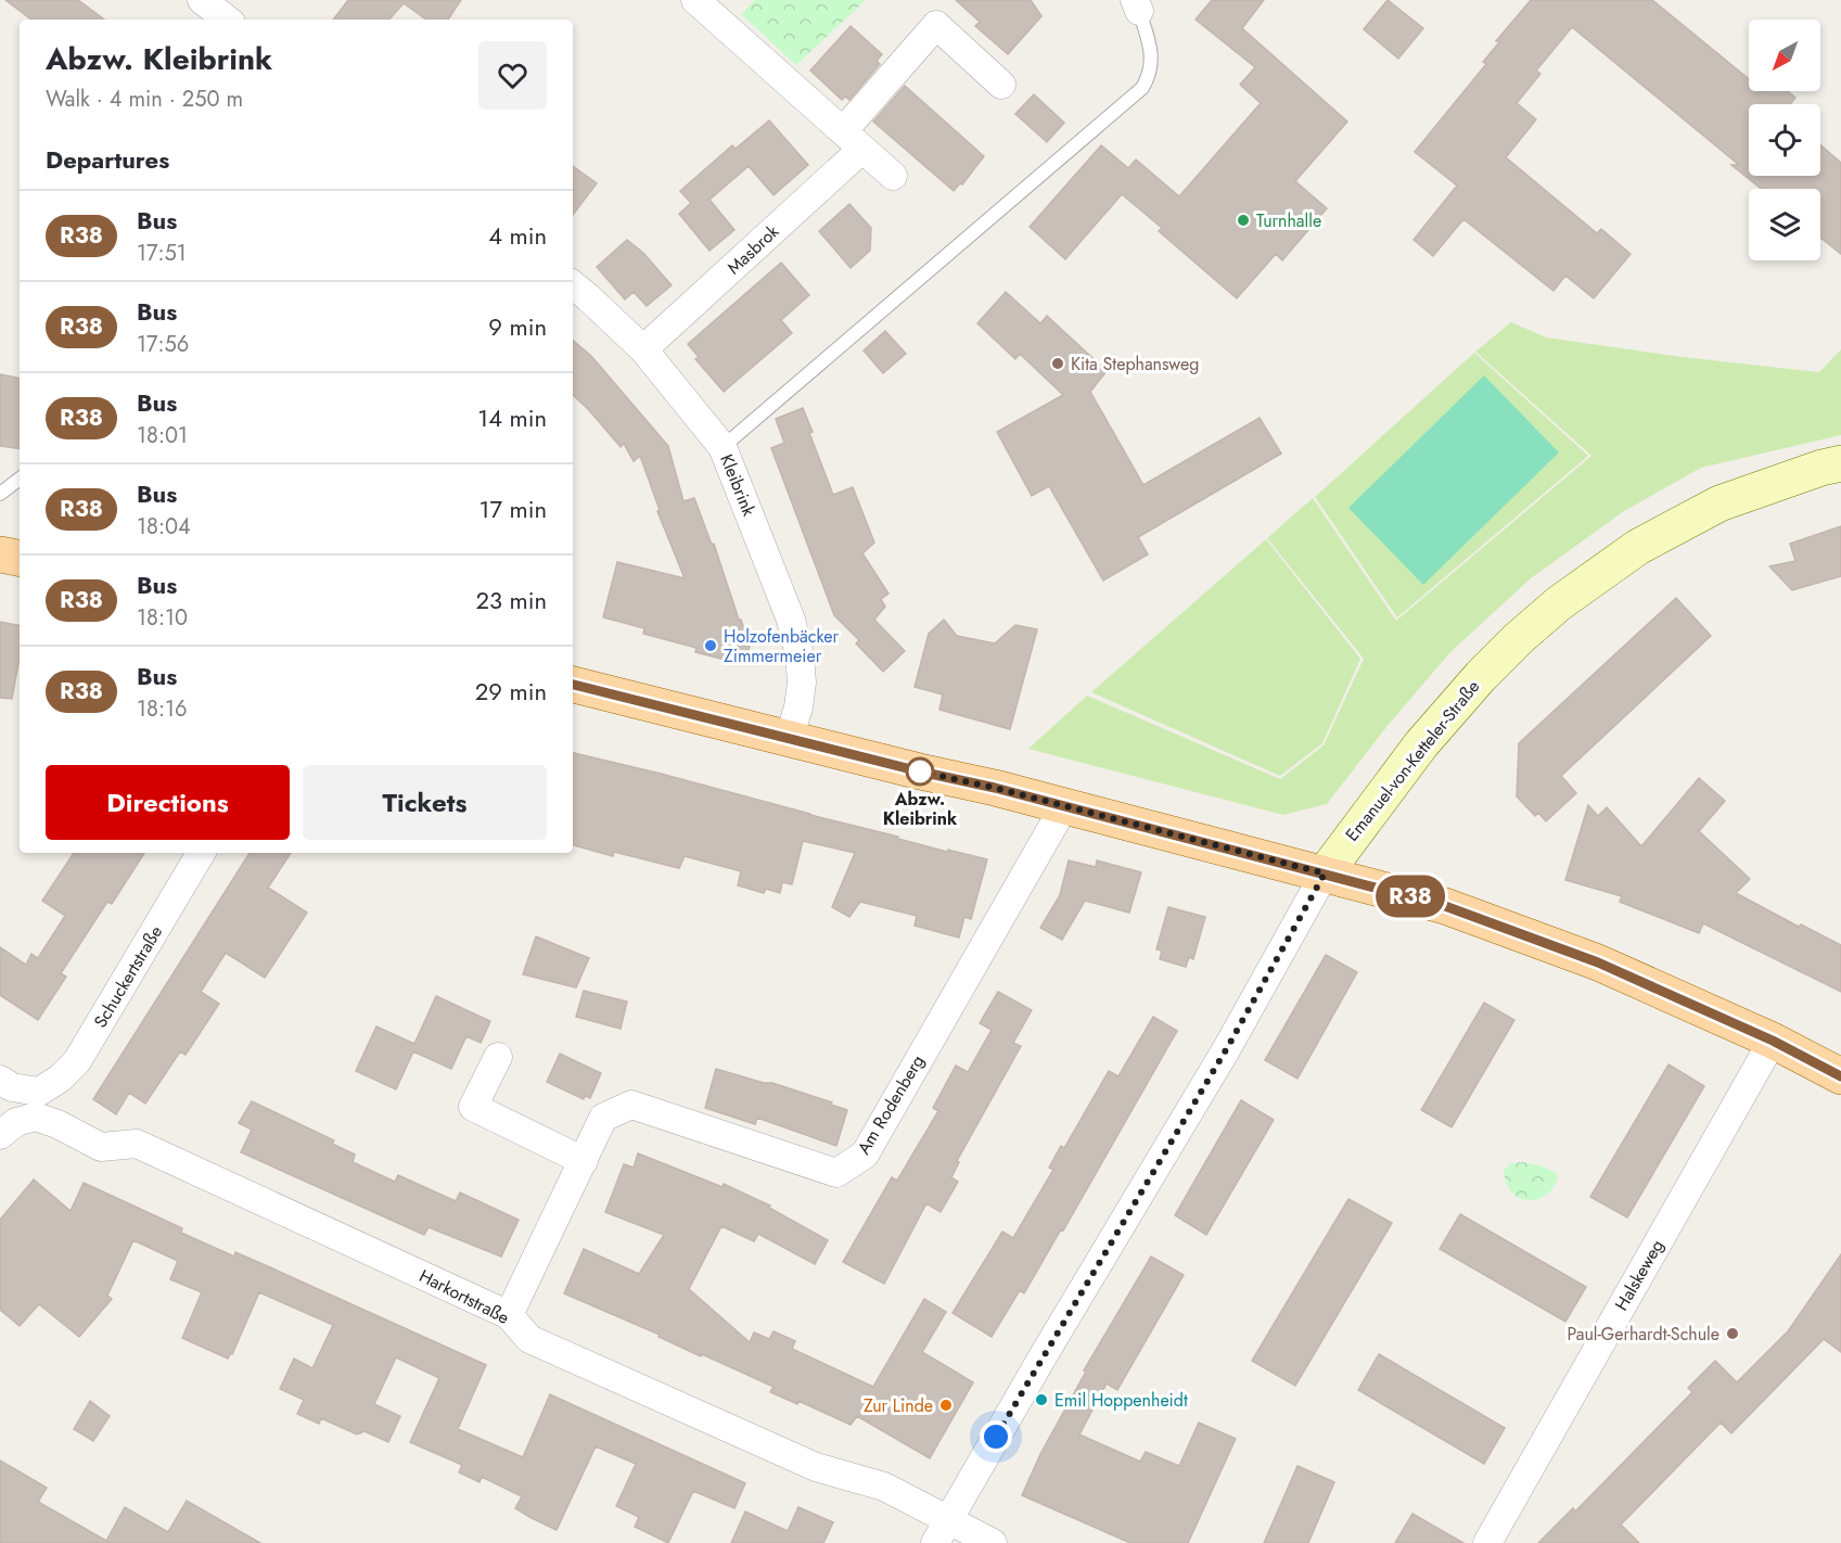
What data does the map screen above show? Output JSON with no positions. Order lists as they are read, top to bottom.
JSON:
{
  "streets": {
    "main road": ["Emanuel-von-Ketteler-Straße"],
    "street": [
      "Masbrok",
      "Kleibrink",
      "Schuckertstraße",
      "Am Rodenberg",
      "Halskeweg",
      "Harkortstraße"
    ]
  },
  "crossings": [
    ["Masbrok", "Kleibrink"],
    ["Schuckertstraße", "Harkortstraße"],
    ["Am Rodenberg", "Harkortstraße"]
  ],
  "places": [
    "Turnhalle",
    "Kita Stephansweg",
    "Holzofenbäcker Zimmermeier",
    "Abzw. Kleibrink",
    "Paul-Gerhardt-Schule",
    "Emil Hoppenheidt",
    "Zur Linde"
  ],
  "lines": ["bus line R38"],
  "north": "bottom left",
  "page": {
    "on_map": "R38",
    "heading": [
      ["Abzw. Kleibrink", "Walk · 4 min · 250 m"],
      "Departures"
    ],
    "list": [
      {
        "mark": "R38",
        "name": "Bus",
        "note": "17:51",
        "value": "4 min"
      },
      {
        "mark": "R38",
        "name": "Bus",
        "note": "17:56",
        "value": "9 min"
      },
      {
        "mark": "R38",
        "name": "Bus",
        "note": "18:01",
        "value": "14 min"
      },
      {
        "mark": "R38",
        "name": "Bus",
        "note": "18:04",
        "value": "17 min"
      },
      {
        "mark": "R38",
        "name": "Bus",
        "note": "18:10",
        "value": "23 min"
      },
      {
        "mark": "R38",
        "name": "Bus",
        "note": "18:16",
        "value": "29 min"
      }
    ],
    "buttons": ["Directions", "Tickets"]
  }
}
